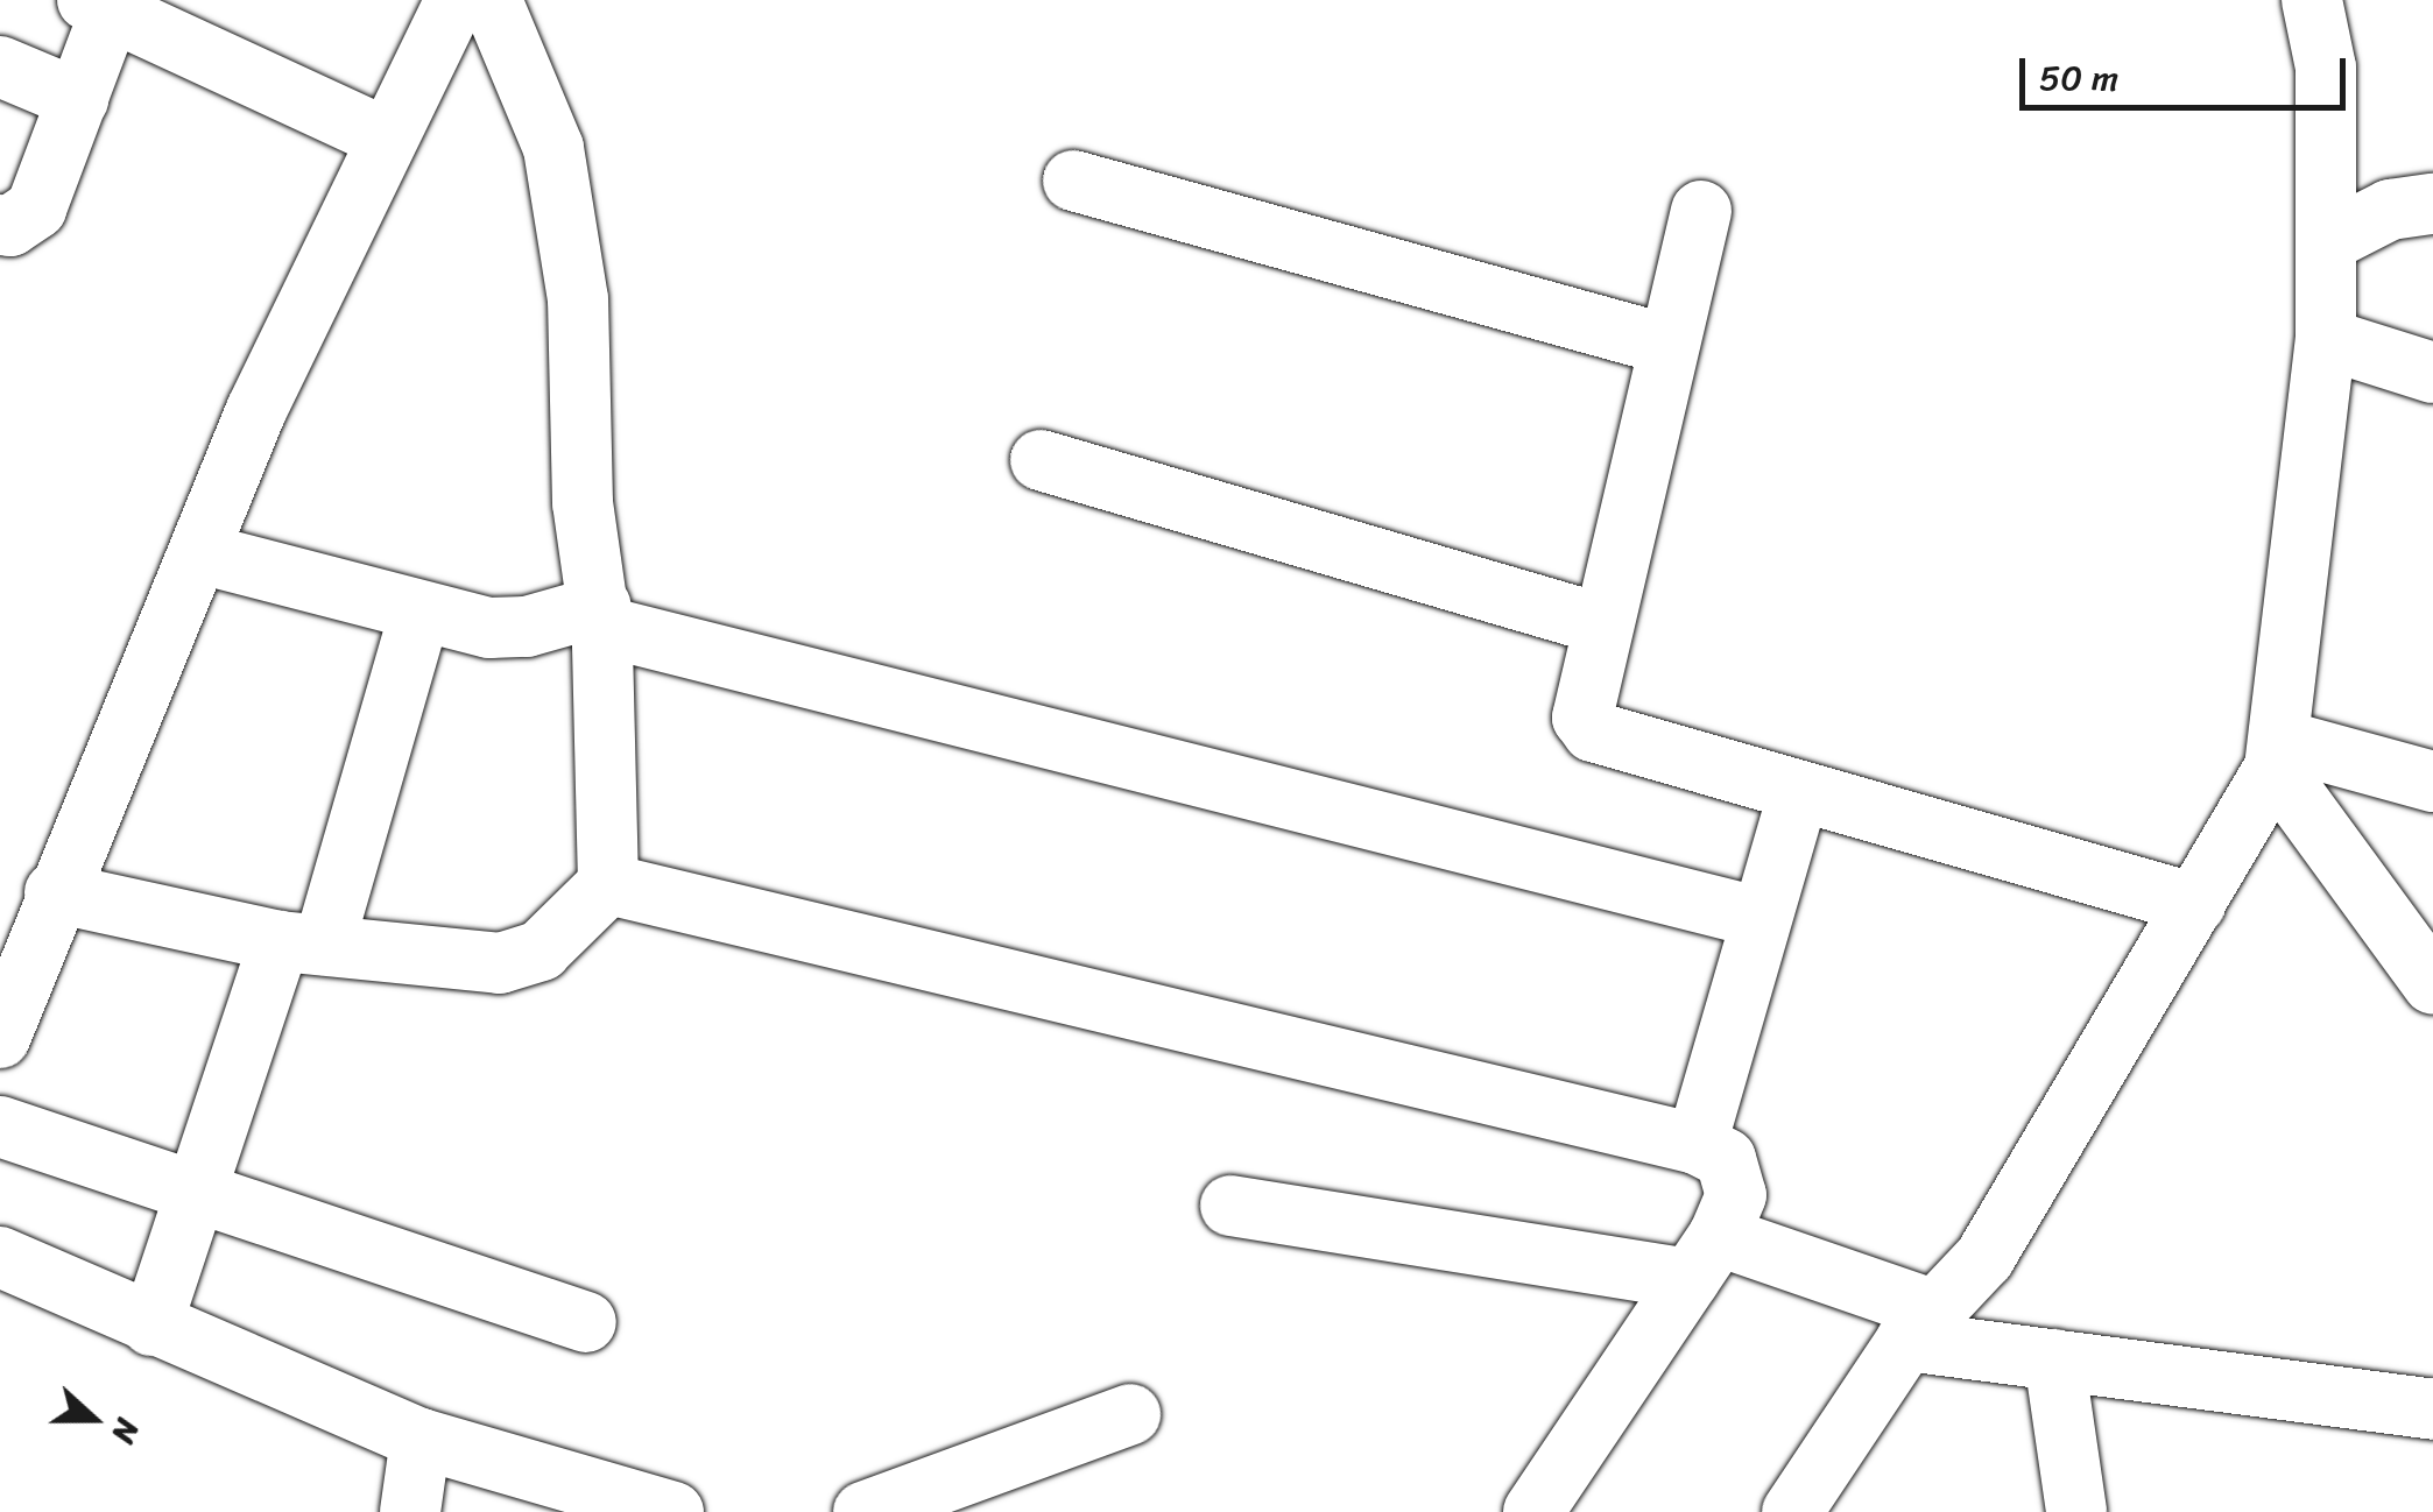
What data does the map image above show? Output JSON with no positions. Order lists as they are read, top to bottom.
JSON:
{
  "scale_bar": "50 m",
  "north": "right"
}
